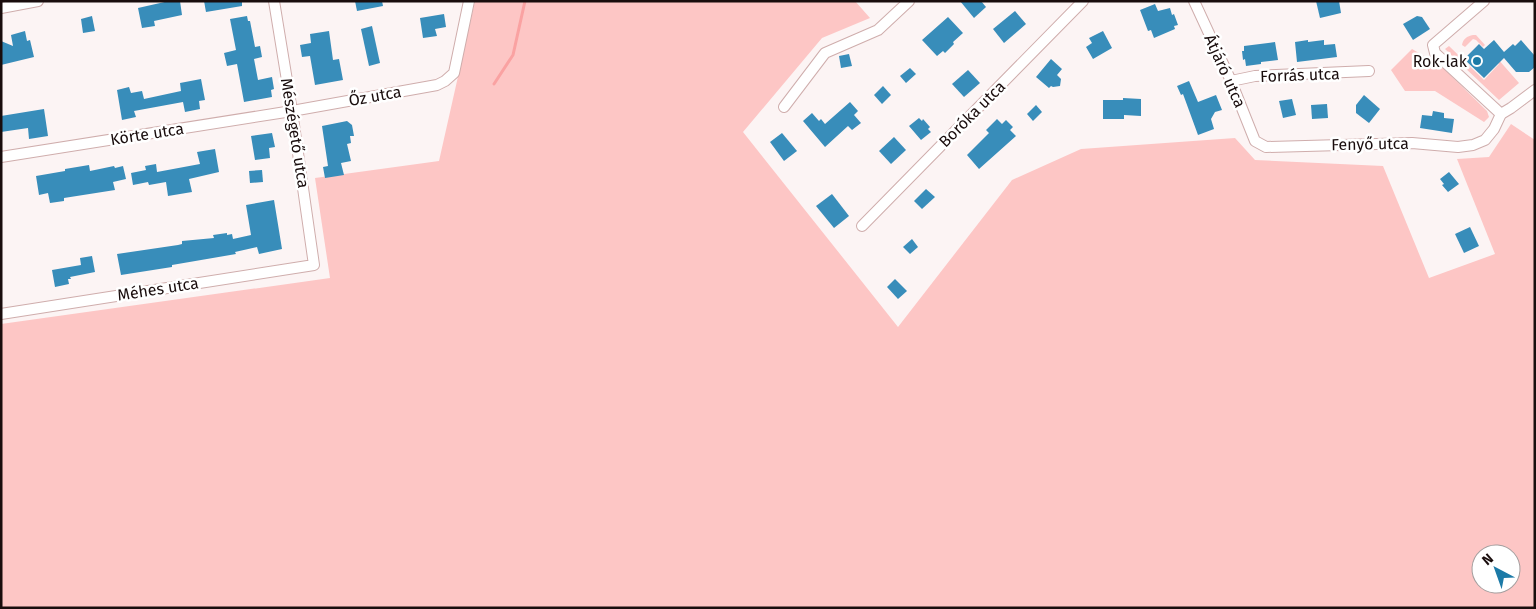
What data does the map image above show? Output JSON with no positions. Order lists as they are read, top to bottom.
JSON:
{
  "streets": {
    "street": [
      "Átjáró utca",
      "Forrás utca",
      "Őz utca",
      "Boróka utca",
      "Mészégető utca",
      "Körte utca",
      "Fenyő utca",
      "Méhes utca"
    ]
  },
  "crossings": [
    ["Átjáró utca", "Forrás utca"],
    ["Átjáró utca", "Fenyő utca"],
    ["Őz utca", "Mészégető utca"],
    ["Őz utca", "Körte utca"],
    ["Mészégető utca", "Körte utca"],
    ["Mészégető utca", "Méhes utca"]
  ],
  "places": ["Rok-lak"],
  "north": "top left"
}
